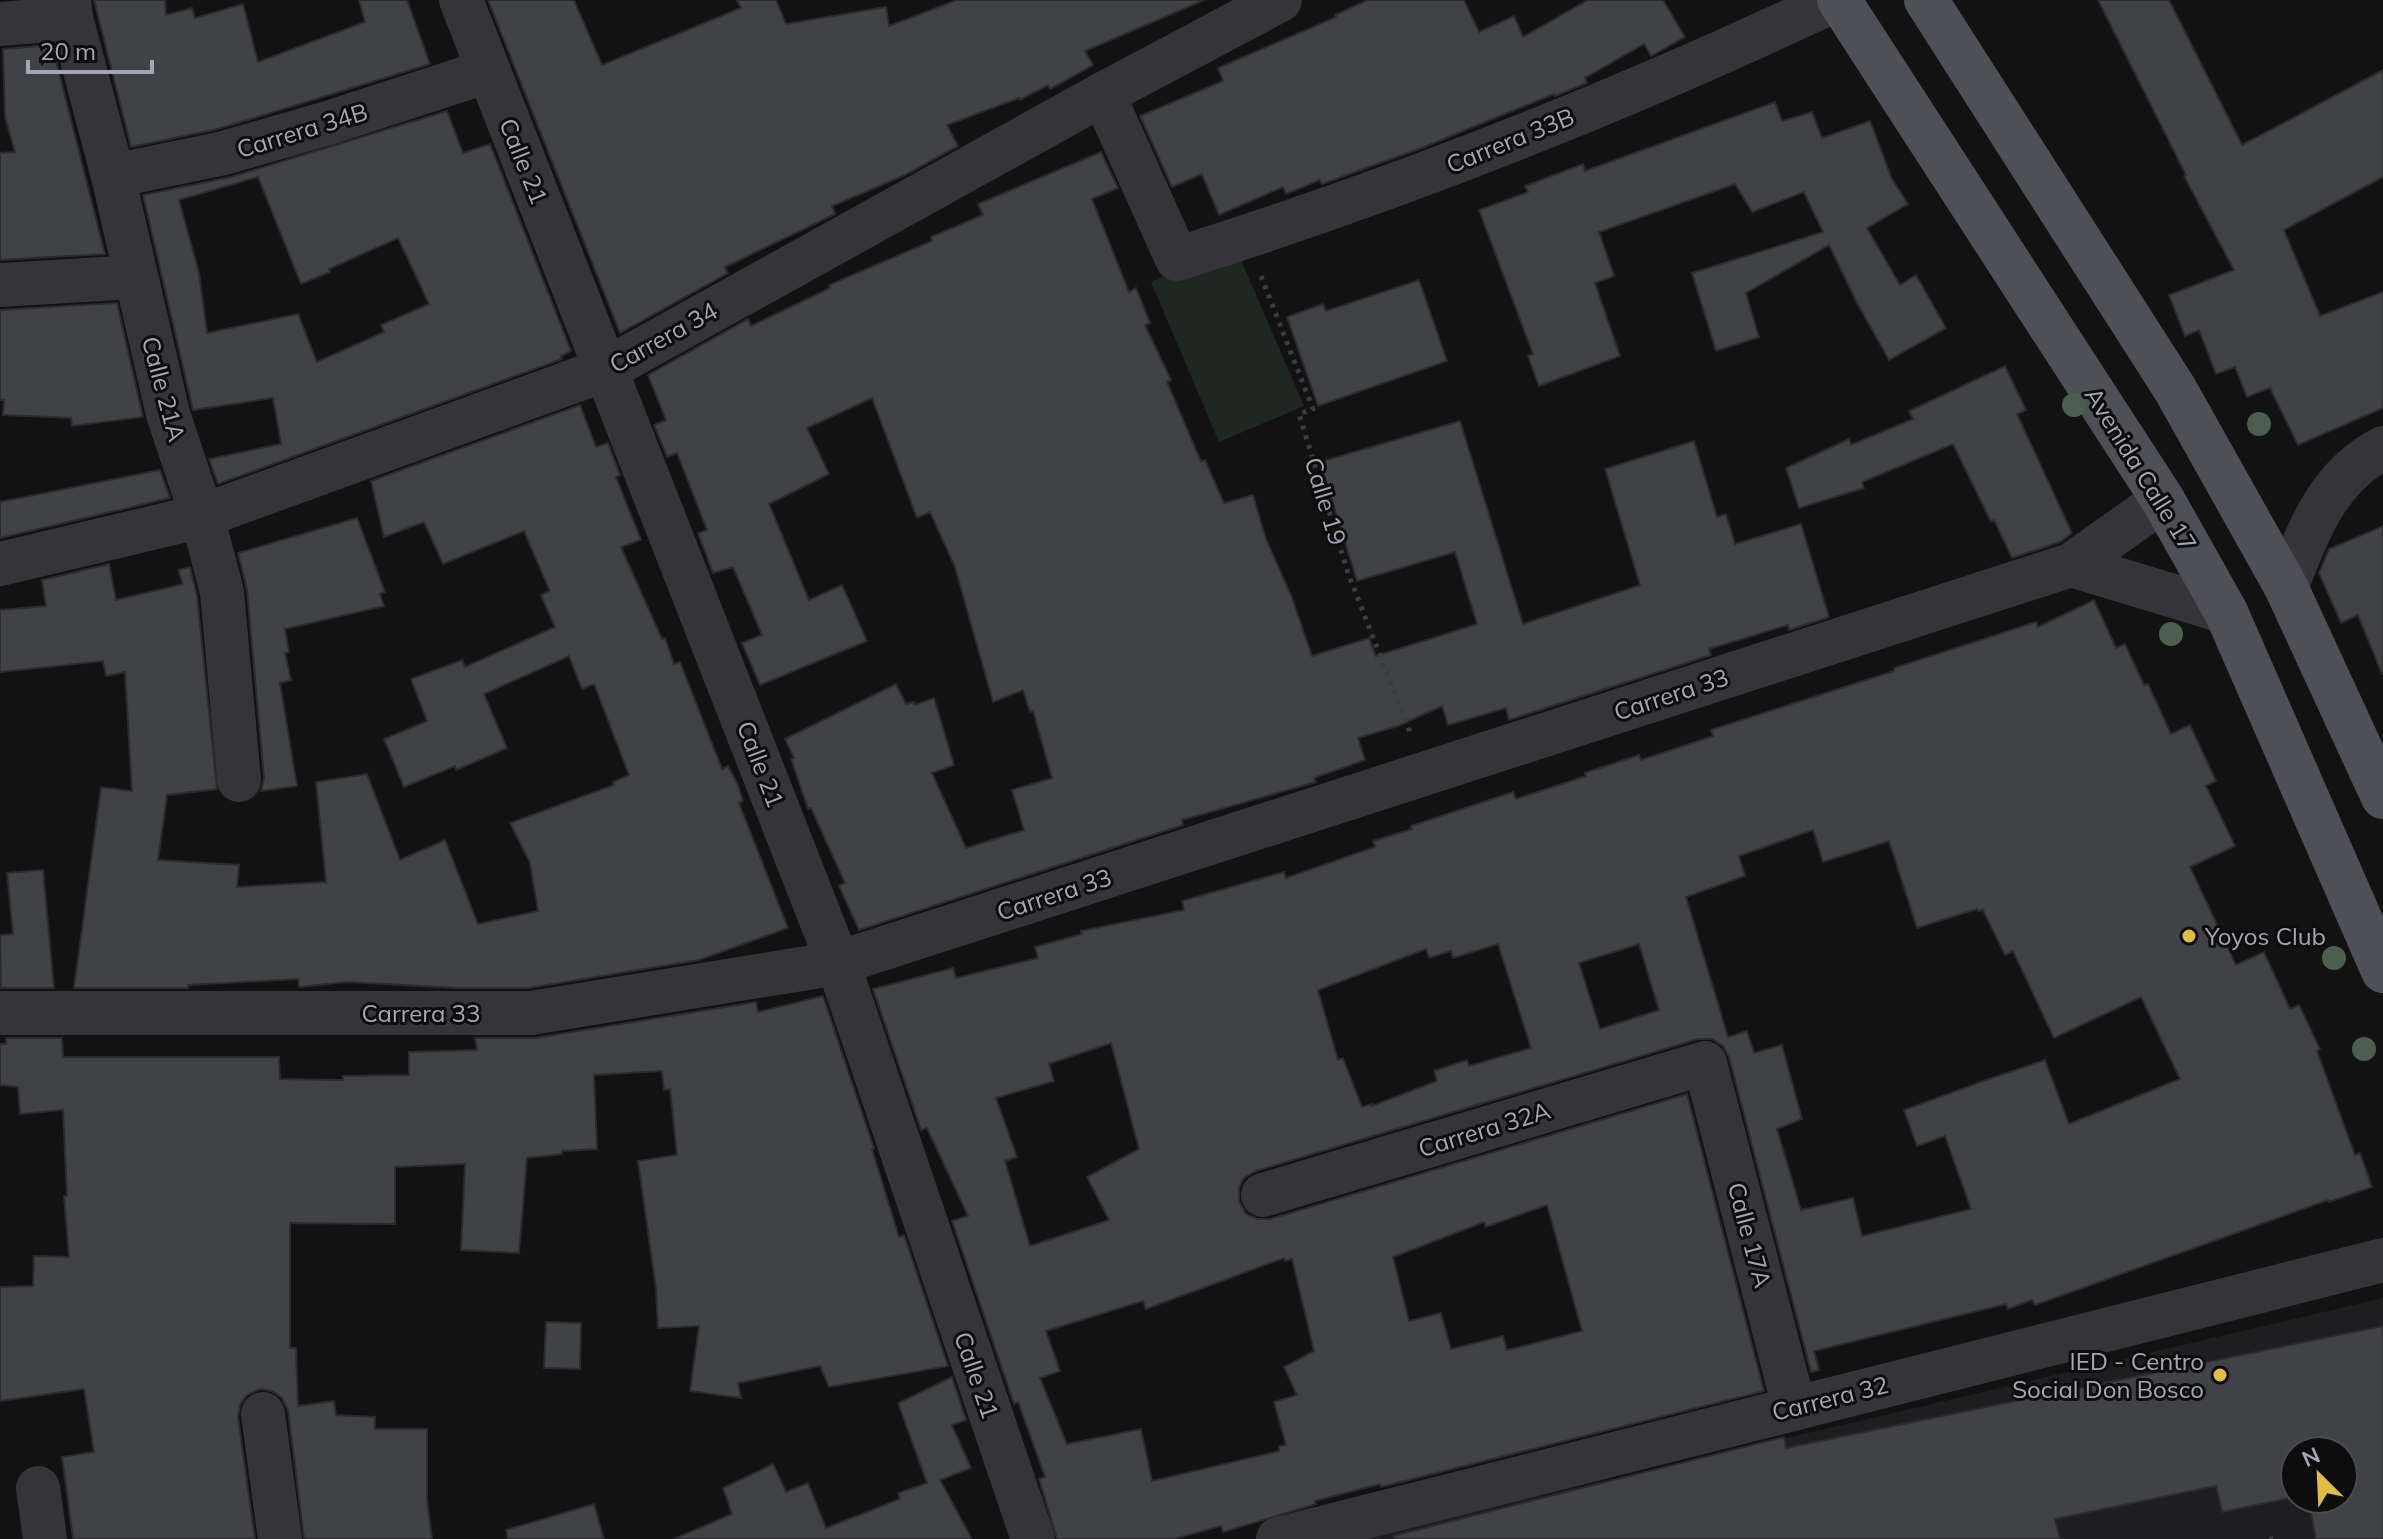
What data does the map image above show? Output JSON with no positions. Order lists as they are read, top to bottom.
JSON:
{
  "streets": {
    "main road": ["Avenida Calle 17"],
    "street": [
      "Carrera 34B",
      "Carrera 33B",
      "Calle 21",
      "Carrera 34",
      "Calle 21A",
      "Carrera 33",
      "Carrera 32A",
      "Calle 17A",
      "Carrera 32"
    ],
    "path": ["Calle 19"]
  },
  "crossings": [
    ["Carrera 34B", "Calle 21"],
    ["Carrera 34B", "Calle 21A"],
    ["Carrera 33B", "Carrera 34"],
    ["Carrera 33B", "Avenida Calle 17"],
    ["Carrera 33B", "Calle 19"],
    ["Calle 21", "Carrera 34"],
    ["Calle 21", "Carrera 33"],
    ["Carrera 34", "Calle 21A"],
    ["Avenida Calle 17", "Carrera 33"],
    ["Calle 19", "Carrera 33"],
    ["Carrera 32A", "Calle 17A"],
    ["Calle 17A", "Carrera 32"]
  ],
  "places": ["Yoyos Club", "IED - Centro Social Don Bosco"],
  "scale_bar": "20 m",
  "north": "top left"
}
